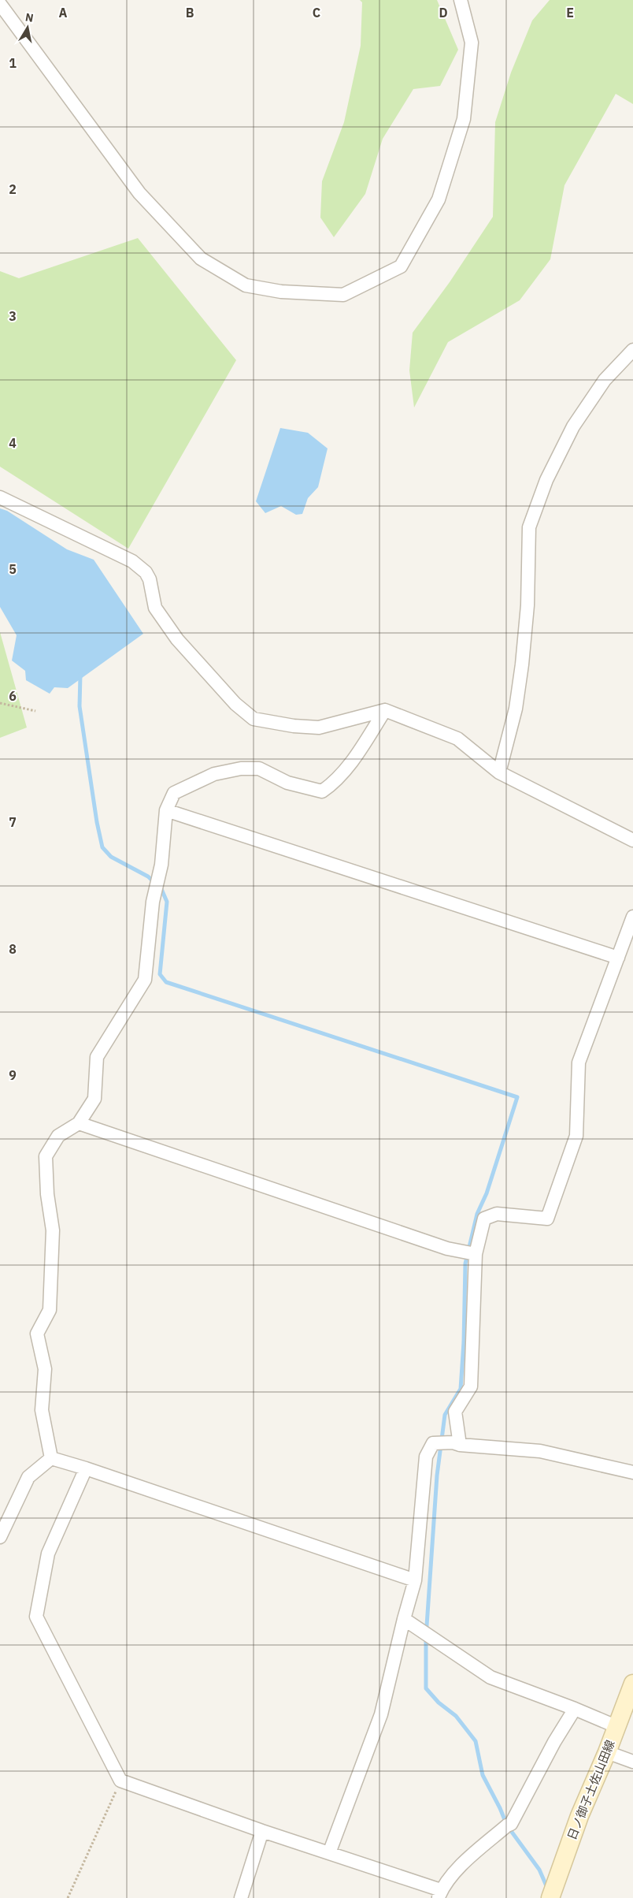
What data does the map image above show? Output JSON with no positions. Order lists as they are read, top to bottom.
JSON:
{
  "streets": {
    "main road": ["日ノ御子土佐山田線"]
  },
  "north": "top",
  "grid": {
    "columns": [
      "A",
      "B",
      "C",
      "D",
      "E"
    ],
    "rows": [
      "1",
      "2",
      "3",
      "4",
      "5",
      "6",
      "7",
      "8",
      "9"
    ]
  }
}
